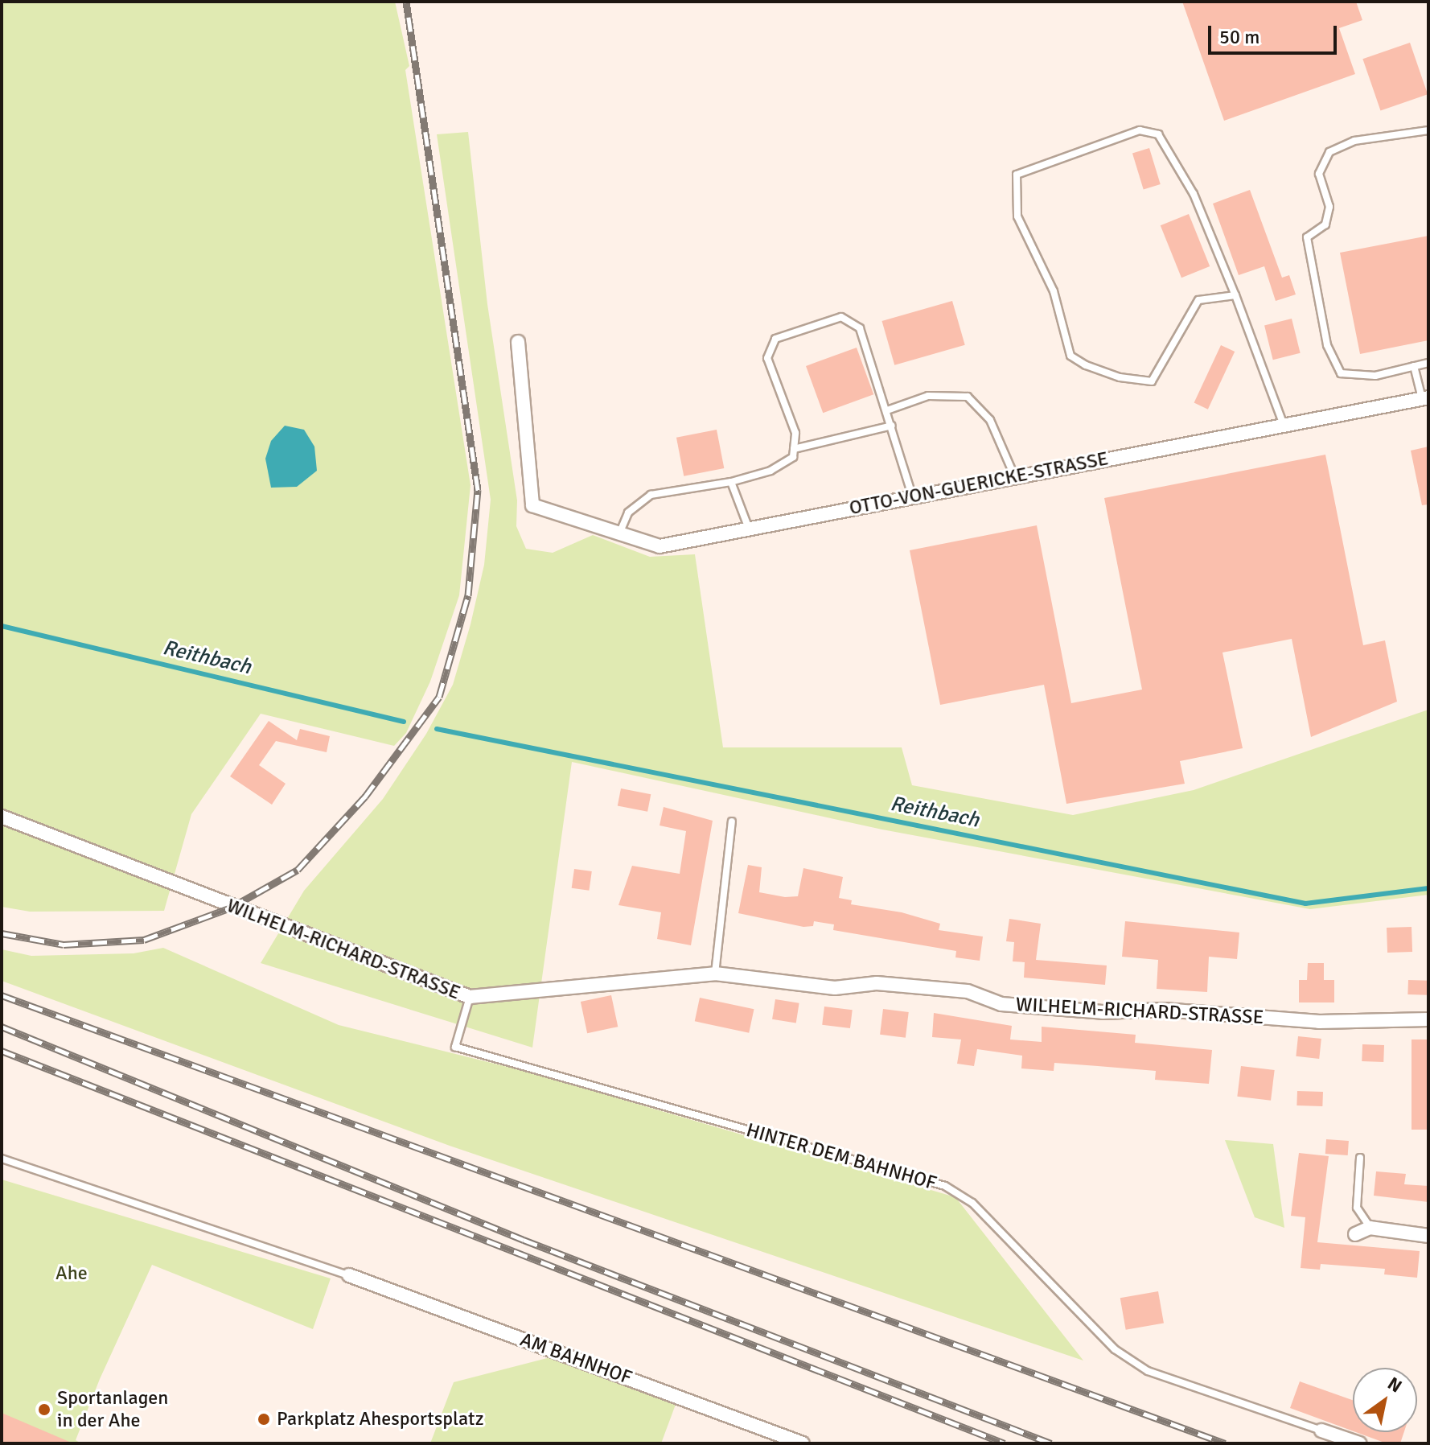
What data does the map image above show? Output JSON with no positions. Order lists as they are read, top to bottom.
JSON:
{
  "streets": {
    "street": [
      "OTTO-VON-GUERICKE-STRASSE",
      "WILHELM-RICHARD-STRASSE",
      "HINTER DEM BAHNHOF",
      "AM BAHNHOF"
    ]
  },
  "crossings": [
    ["WILHELM-RICHARD-STRASSE", "HINTER DEM BAHNHOF"]
  ],
  "water": ["Reithbach"],
  "parks": ["Ahe"],
  "places": ["Sportanlagen in der Ahe", "Parkplatz Ahesportsplatz"],
  "scale_bar": "50 m",
  "north": "top right"
}
